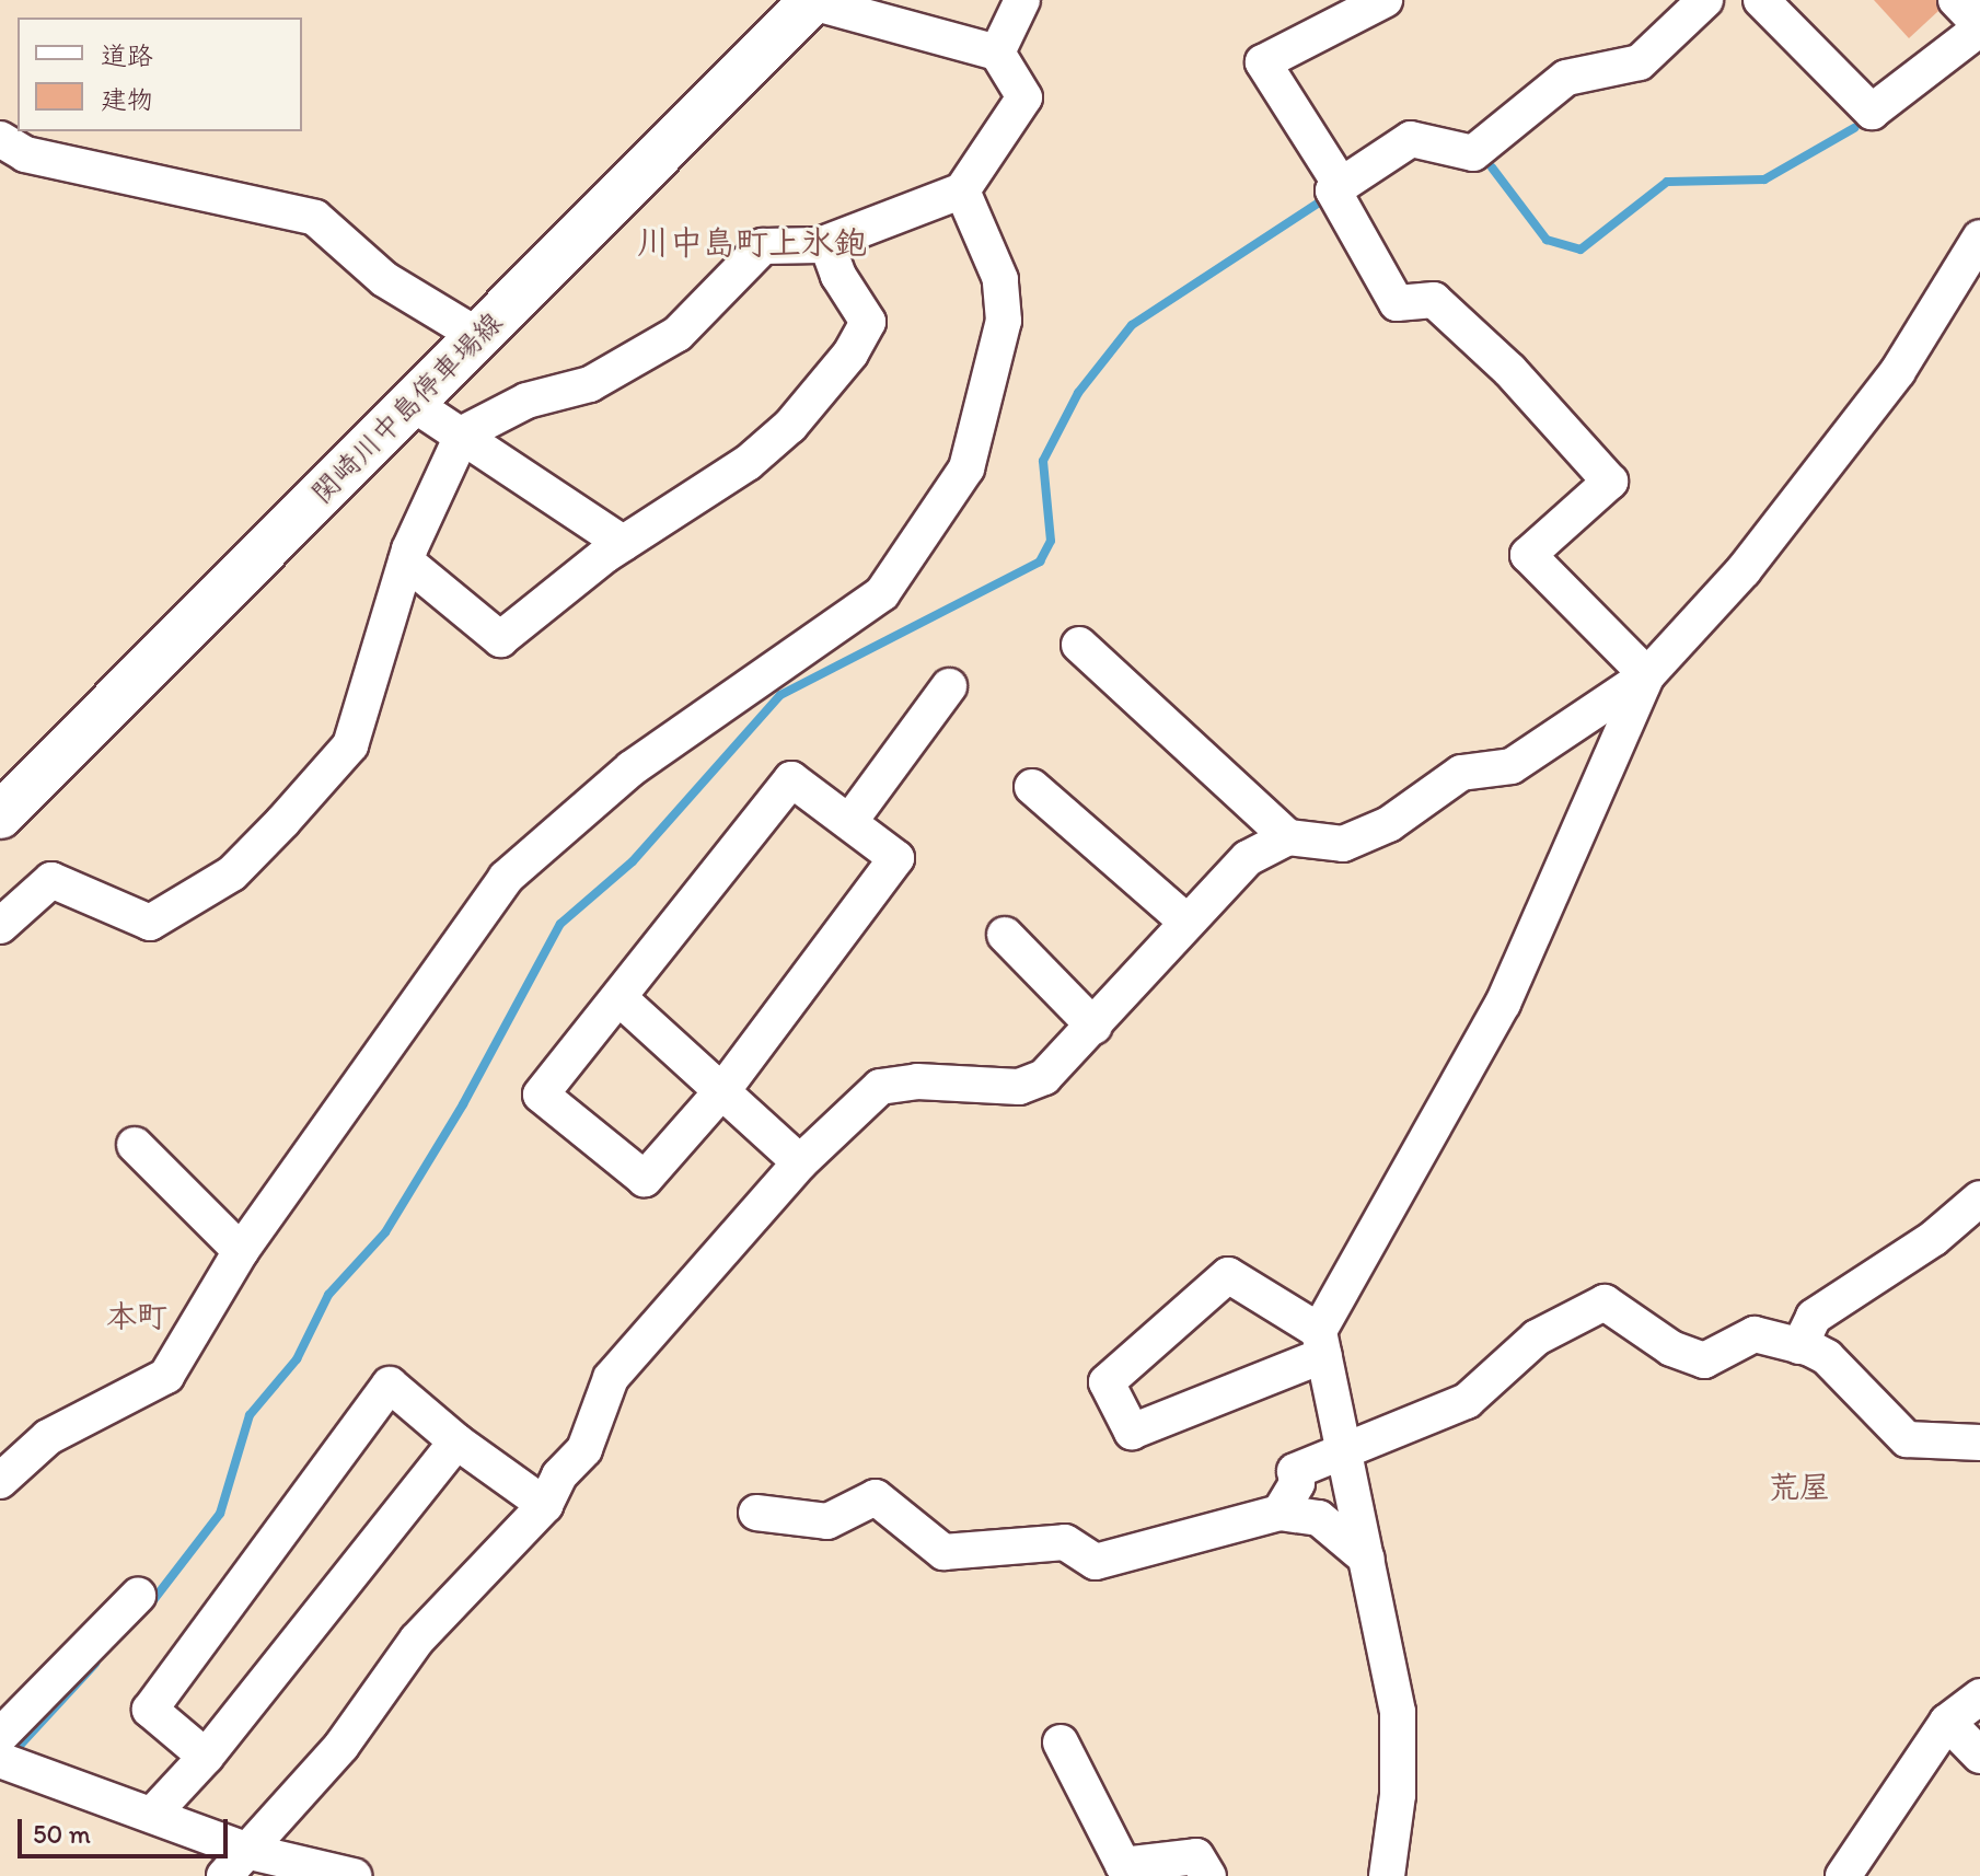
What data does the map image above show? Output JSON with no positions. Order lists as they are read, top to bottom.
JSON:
{
  "streets": {
    "main road": ["関崎川中島停車場線"]
  },
  "districts": ["川中島町上氷鉋", "本町", "荒屋"],
  "legend": ["道路", "建物"],
  "scale_bar": "50 m"
}
